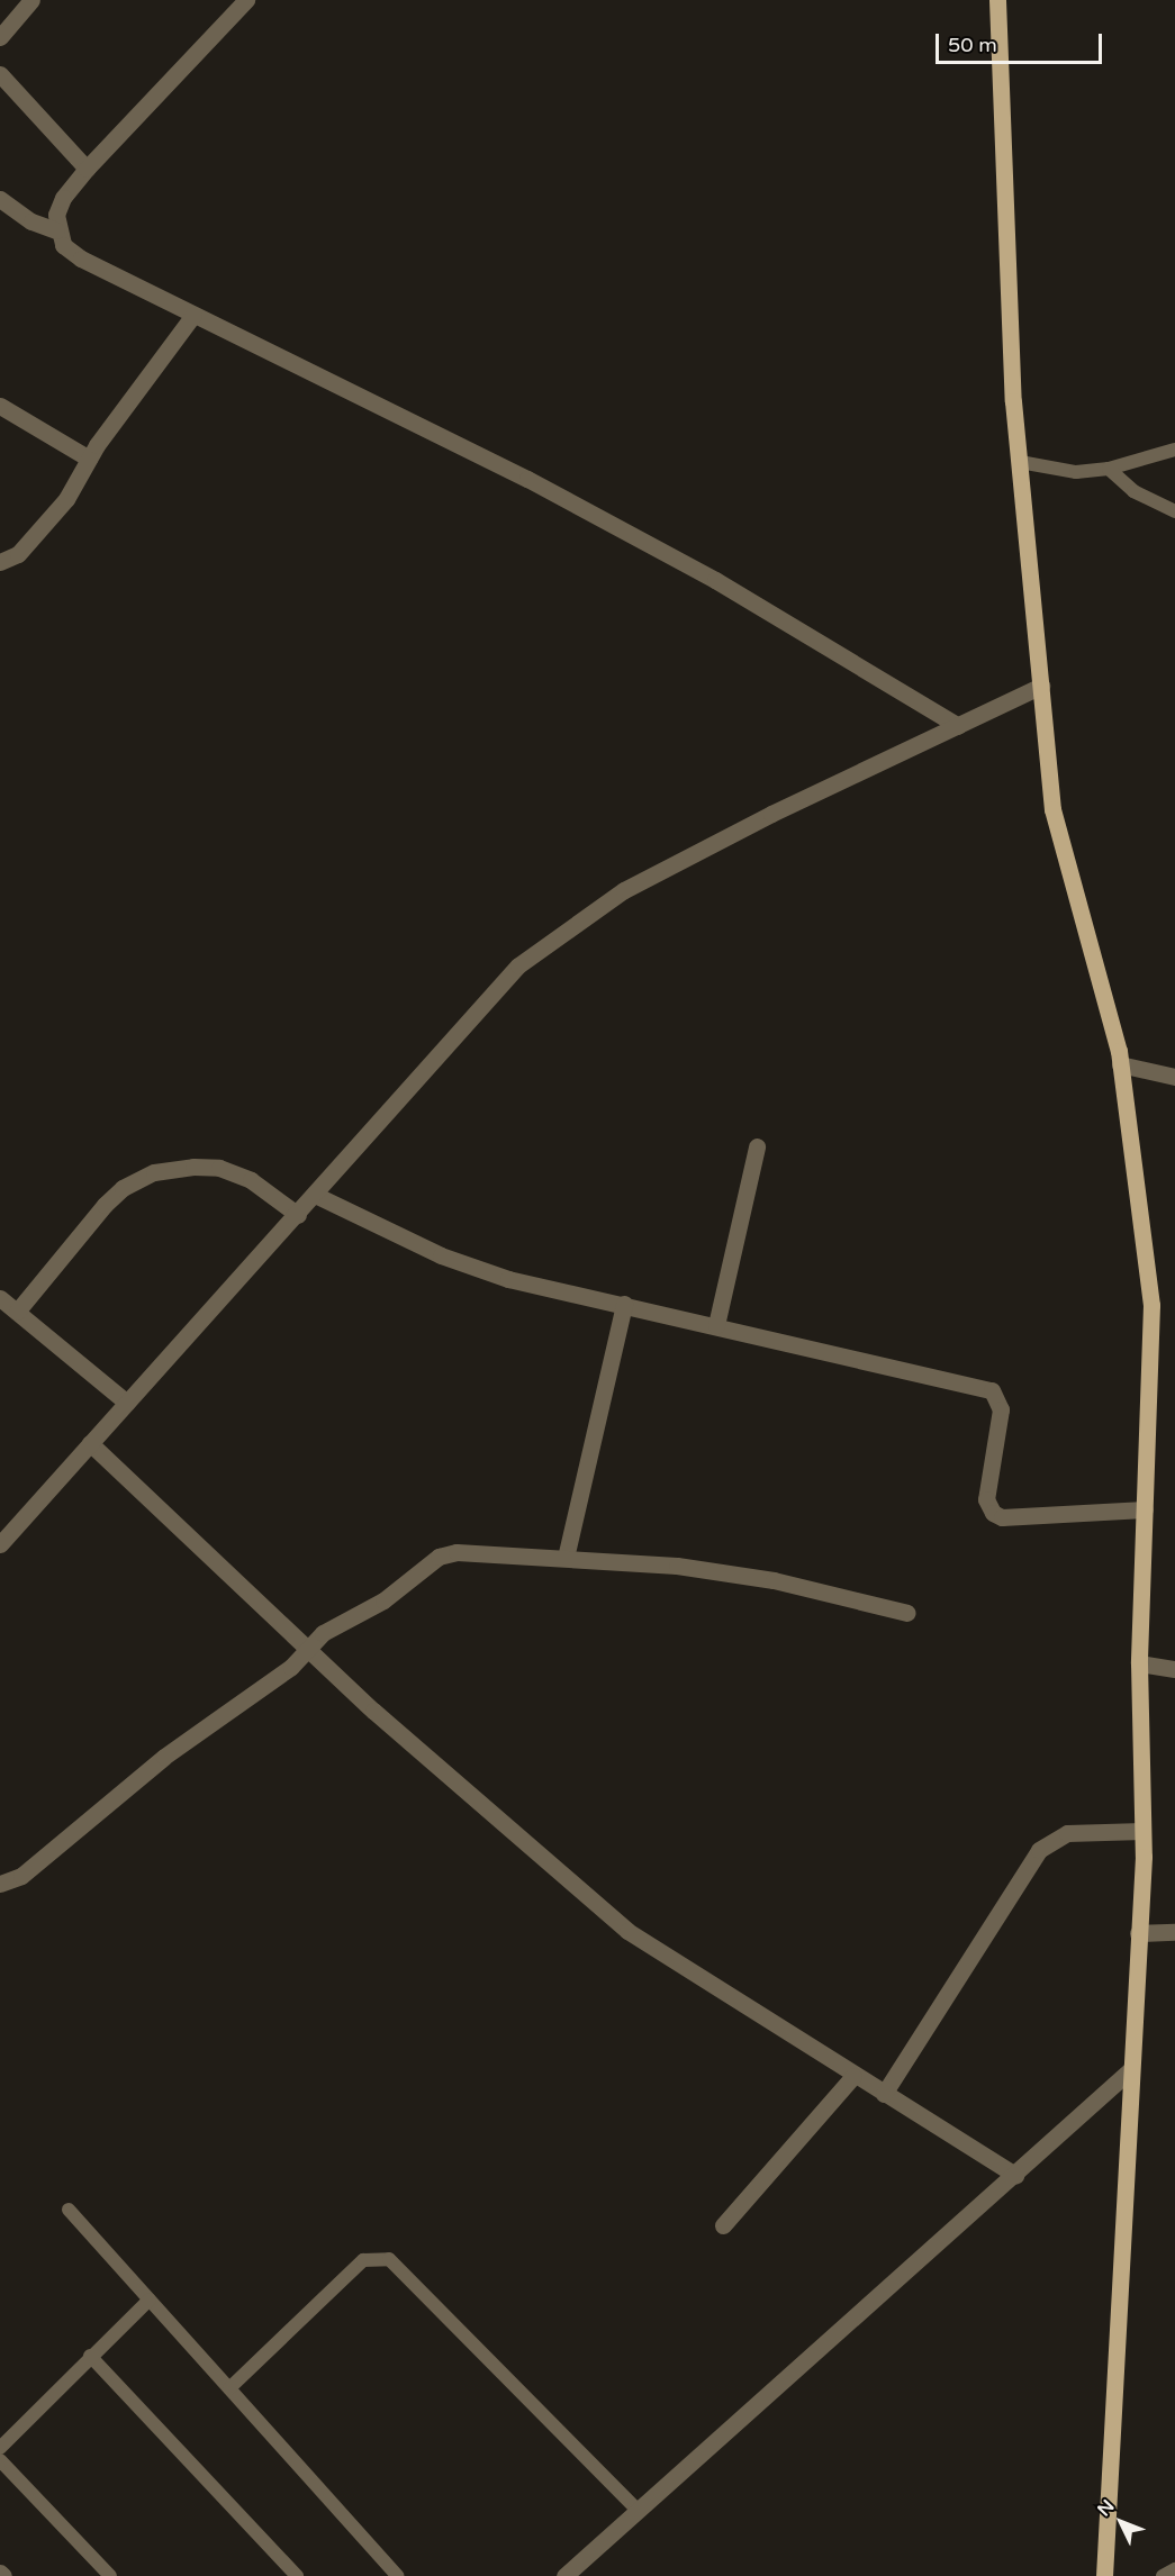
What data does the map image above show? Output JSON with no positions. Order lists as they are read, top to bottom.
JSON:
{
  "scale_bar": "50 m",
  "north": "top left"
}
